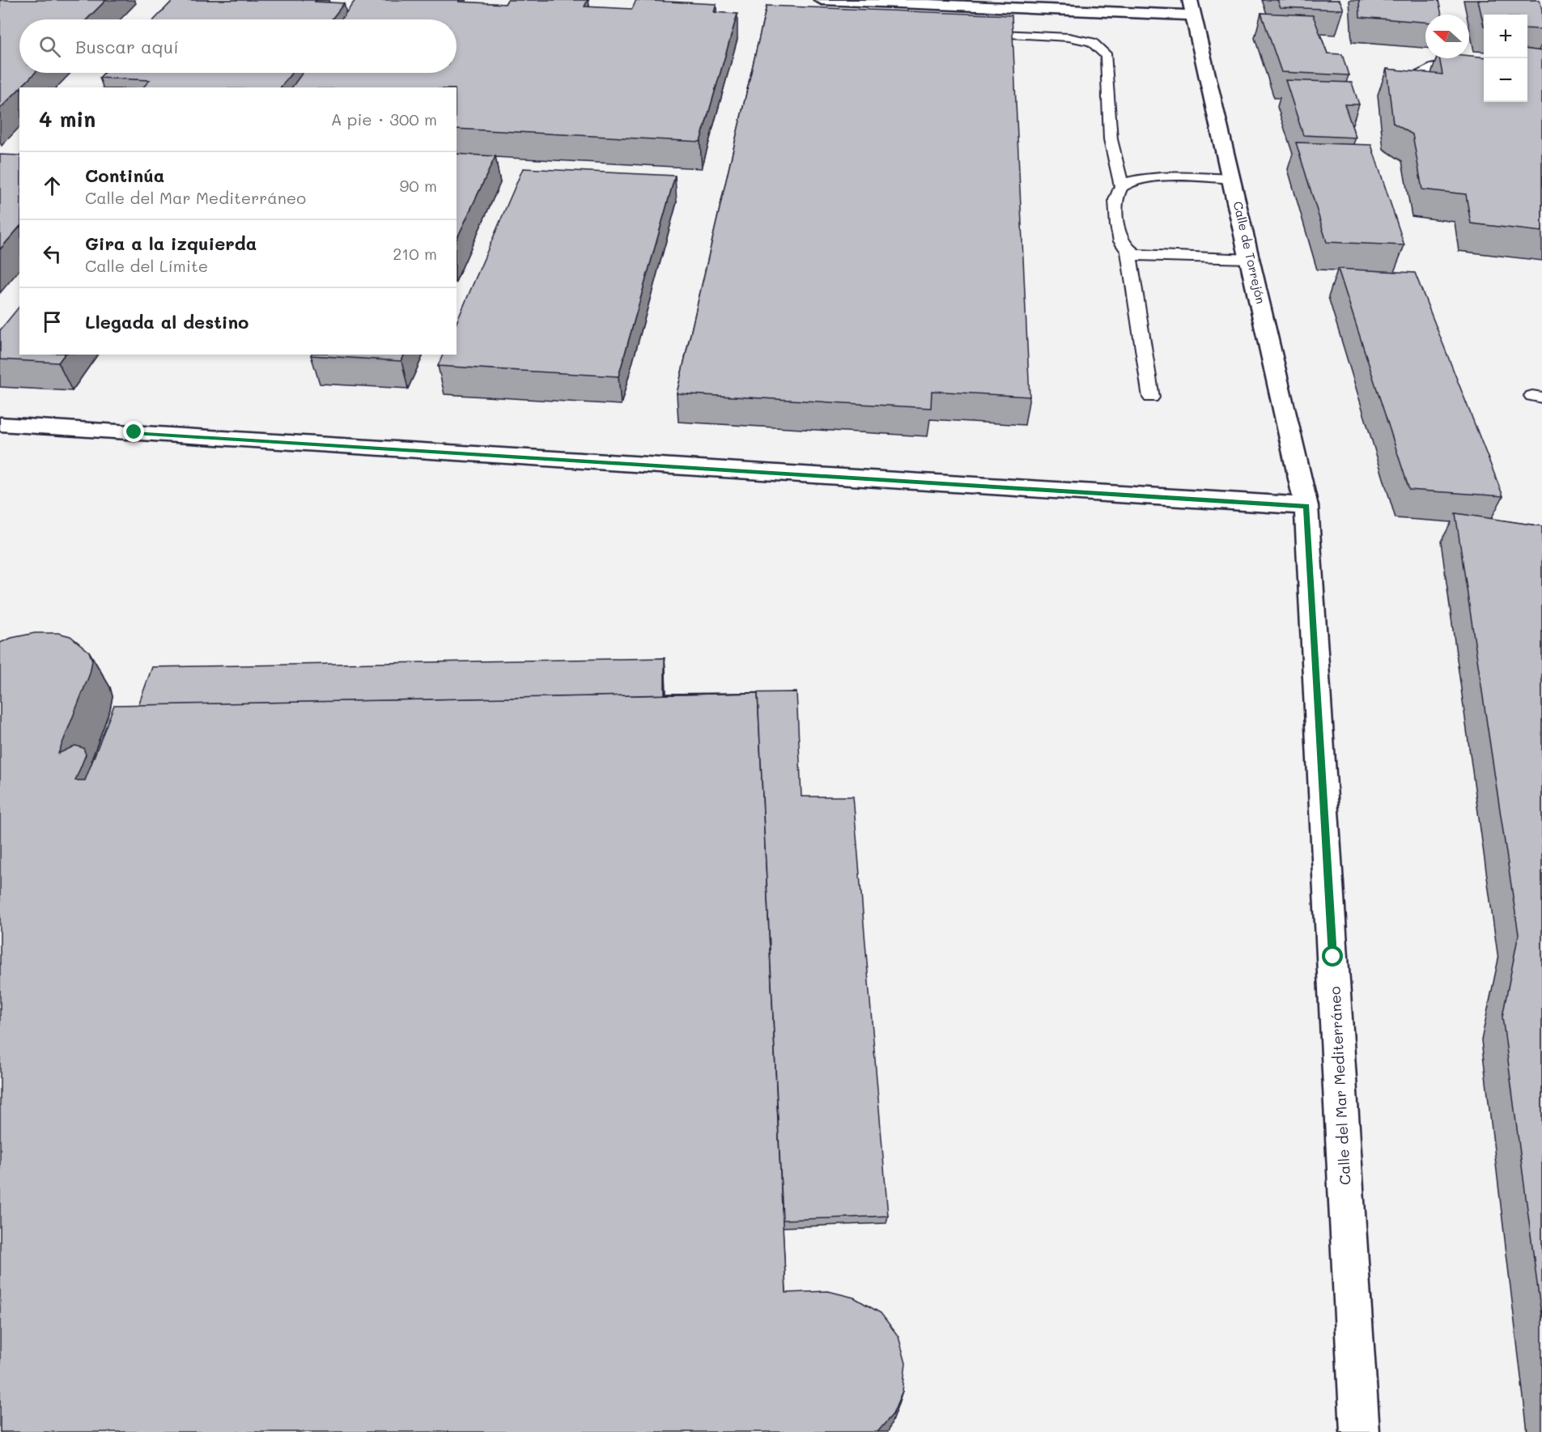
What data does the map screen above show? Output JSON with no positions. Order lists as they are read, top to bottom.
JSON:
{
  "streets": {
    "street": ["Calle de Torrejón", "Calle del Mar Mediterráneo"]
  },
  "crossings": [
    ["Calle de Torrejón", "Calle del Mar Mediterráneo"]
  ],
  "north": "left",
  "page": {
    "map_buttons": ["+", "−"],
    "search": "Buscar aquí",
    "heading": ["4 min", "A pie · 300 m"],
    "list": [
      ["Continúa", "Calle del Mar Mediterráneo", "90 m"],
      ["Gira a la izquierda", "Calle del Límite", "210 m"],
      "Llegada al destino"
    ]
  }
}
